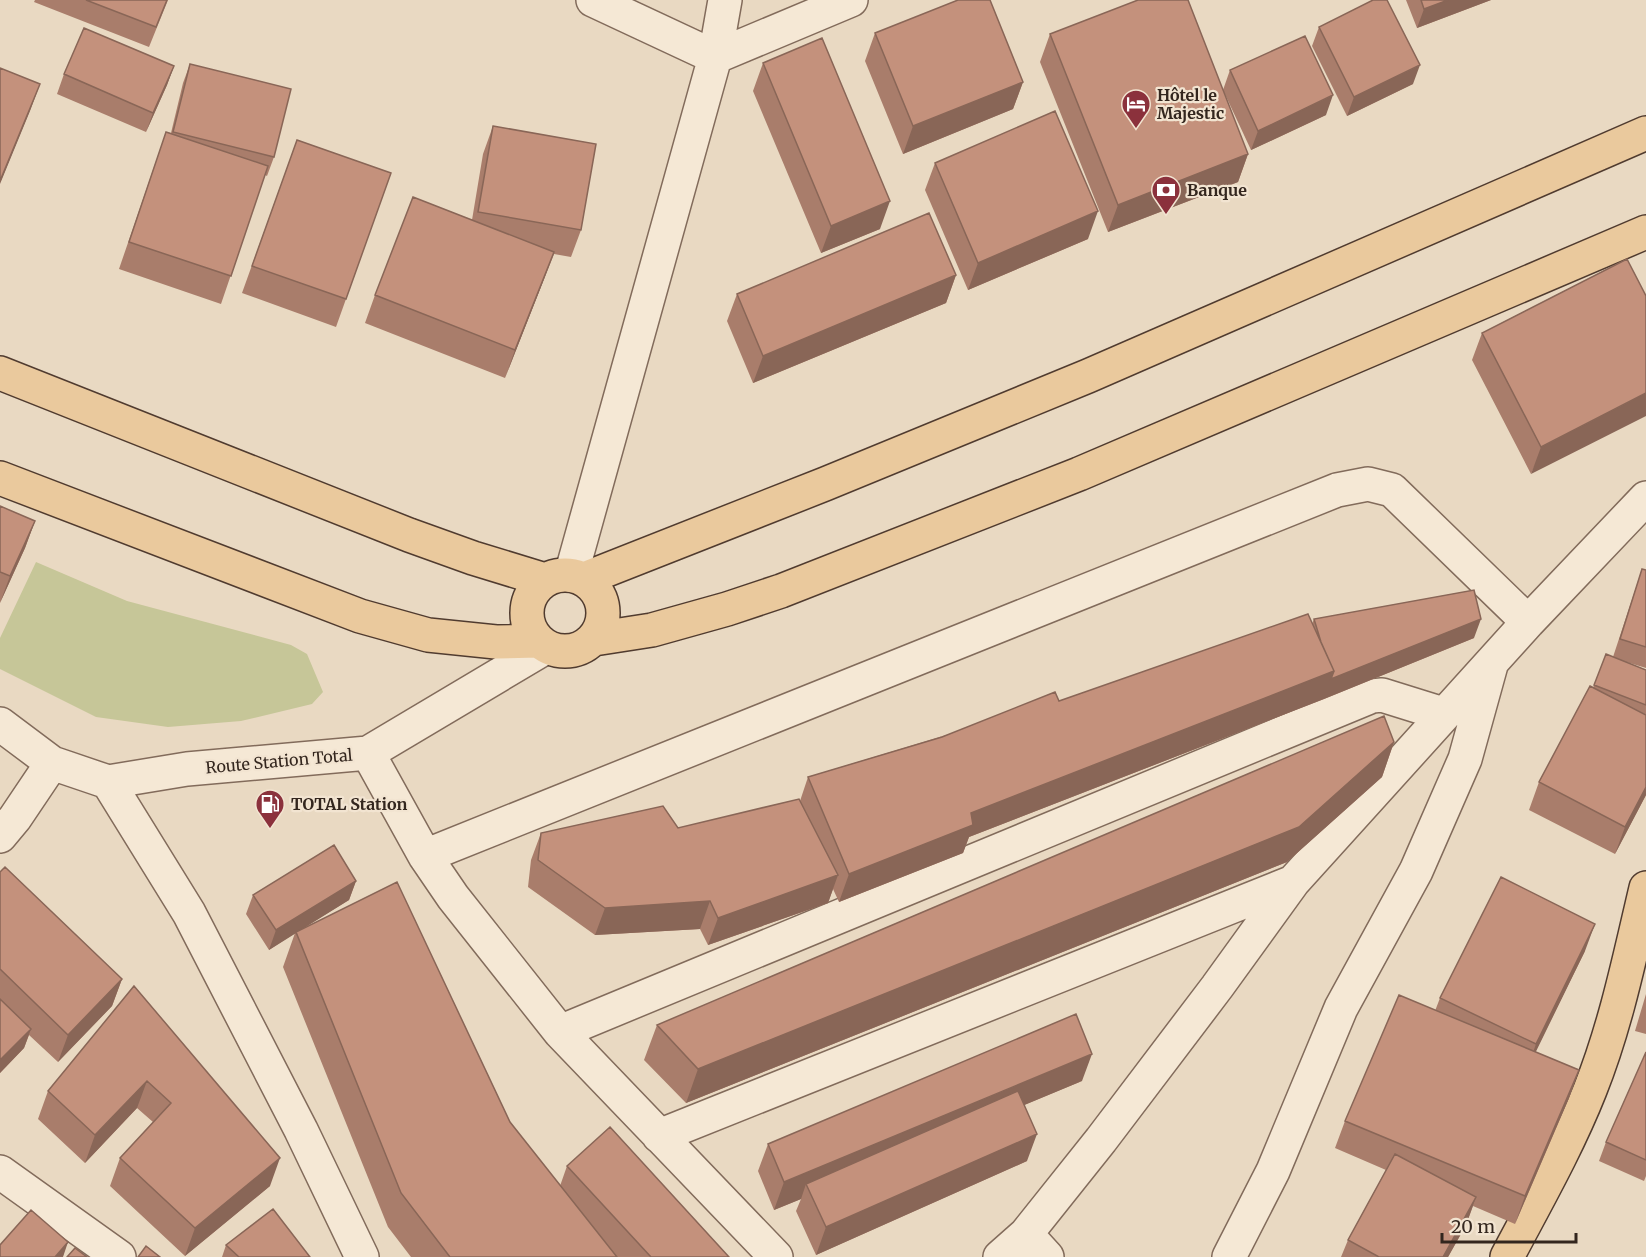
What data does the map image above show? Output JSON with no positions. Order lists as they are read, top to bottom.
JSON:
{
  "streets": {
    "street": ["Route Station Total"]
  },
  "places": {
    "hotel": ["Hôtel le Majestic"],
    "bank": ["Banque"],
    "fuel station": ["TOTAL Station"]
  },
  "scale_bar": "20 m"
}
